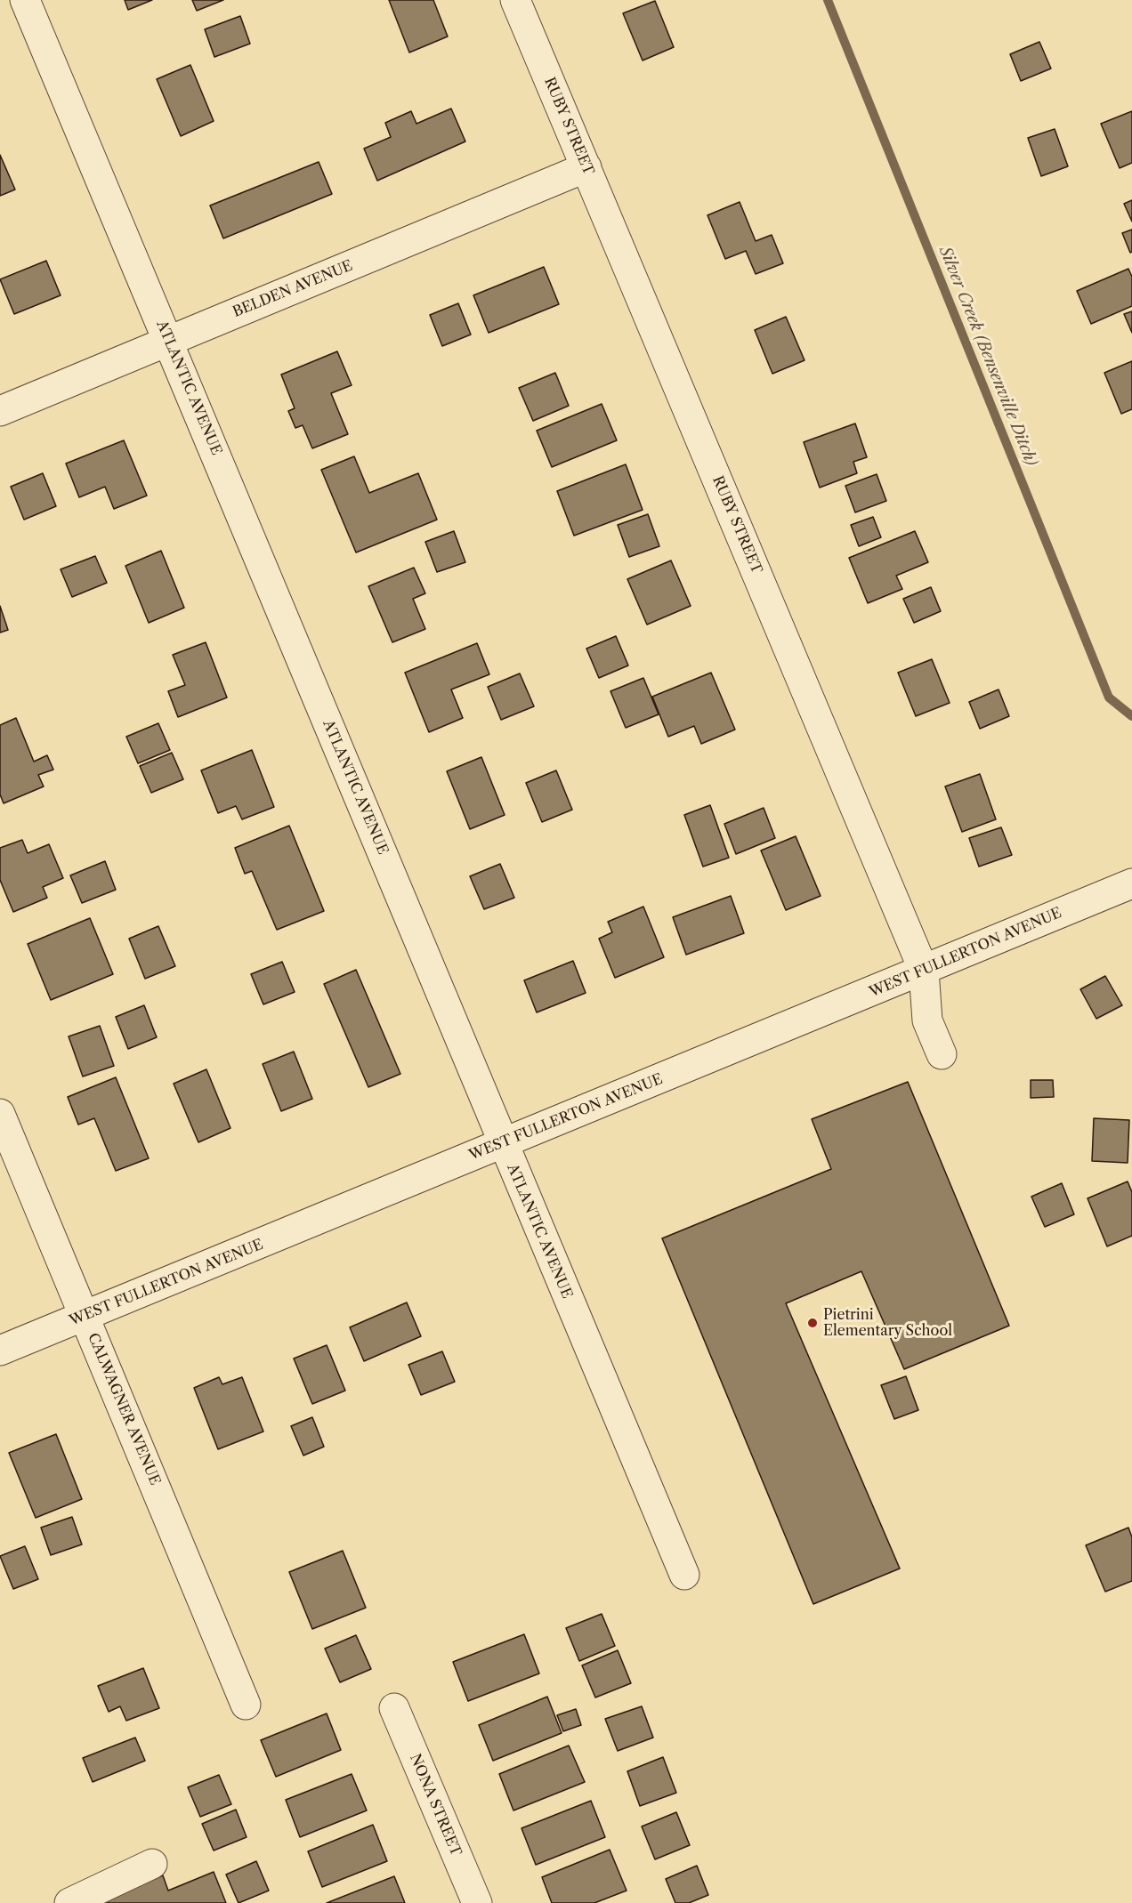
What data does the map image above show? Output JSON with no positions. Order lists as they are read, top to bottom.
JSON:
{
  "streets": {
    "street": [
      "RUBY STREET",
      "BELDEN AVENUE",
      "ATLANTIC AVENUE",
      "WEST FULLERTON AVENUE",
      "CALWAGNER AVENUE",
      "NONA STREET"
    ]
  },
  "crossings": [
    ["RUBY STREET", "BELDEN AVENUE"],
    ["RUBY STREET", "WEST FULLERTON AVENUE"],
    ["BELDEN AVENUE", "ATLANTIC AVENUE"],
    ["ATLANTIC AVENUE", "WEST FULLERTON AVENUE"],
    ["WEST FULLERTON AVENUE", "CALWAGNER AVENUE"]
  ],
  "water": ["Silver Creek (Bensenville Ditch)"],
  "places": ["Pietrini Elementary School"]
}
